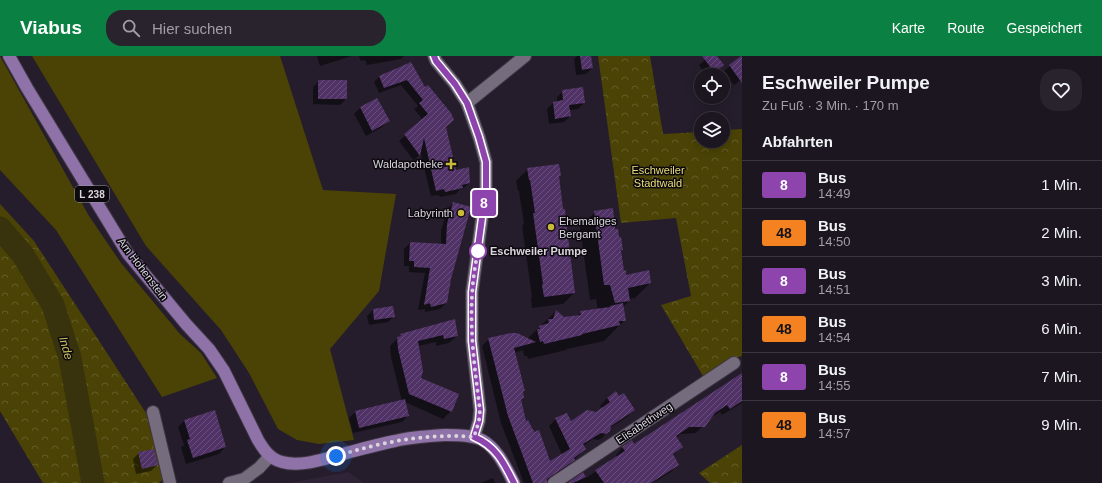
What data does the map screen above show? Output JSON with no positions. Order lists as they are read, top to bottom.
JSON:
{
  "streets": {
    "main road": ["L 238", "Am Hohenstein", "Elisabethweg"]
  },
  "water": ["Inde"],
  "parks": ["Eschweiler Stadtwald"],
  "places": {
    "health": ["Waldapotheke"],
    "other": ["Labyrinth", "Ehemaliges Bergamt", "Eschweiler Pumpe"]
  },
  "lines": ["bus line 8"],
  "page": {
    "header": "Viabus",
    "search": "Hier suchen",
    "nav": ["Karte", "Route", "Gespeichert"],
    "on_map": "8",
    "heading": [
      ["Eschweiler Pumpe", "Zu Fuß · 3 Min. · 170 m"],
      "Abfahrten"
    ],
    "list": [
      {
        "mark": "8",
        "name": "Bus",
        "note": "14:49",
        "value": "1 Min."
      },
      {
        "mark": "48",
        "name": "Bus",
        "note": "14:50",
        "value": "2 Min."
      },
      {
        "mark": "8",
        "name": "Bus",
        "note": "14:51",
        "value": "3 Min."
      },
      {
        "mark": "48",
        "name": "Bus",
        "note": "14:54",
        "value": "6 Min."
      },
      {
        "mark": "8",
        "name": "Bus",
        "note": "14:55",
        "value": "7 Min."
      },
      {
        "mark": "48",
        "name": "Bus",
        "note": "14:57",
        "value": "9 Min."
      }
    ]
  }
}
